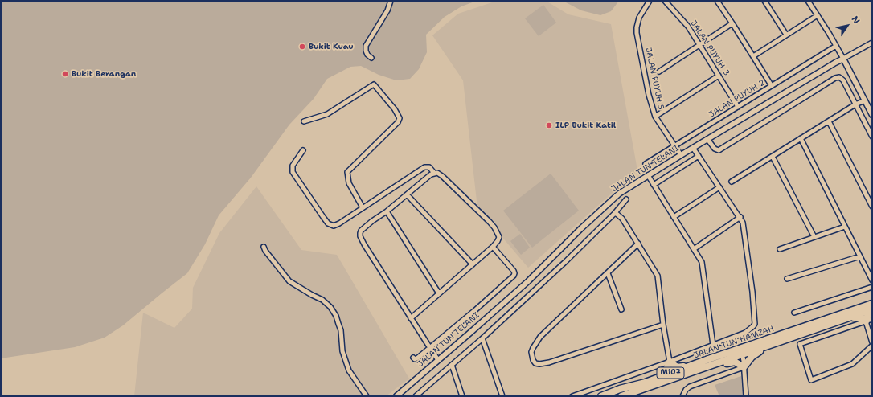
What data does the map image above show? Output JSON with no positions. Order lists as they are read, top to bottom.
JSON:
{
  "streets": {
    "main road": ["JALAN TUN HAMZAH", "M107"],
    "street": [
      "JALAN PUYUH 3",
      "JALAN PUYUH 5",
      "JALAN PUYUH 2",
      "JALAN TUN TELANI"
    ]
  },
  "crossings": [
    ["JALAN PUYUH 3", "JALAN PUYUH 2"],
    ["JALAN PUYUH 5", "JALAN PUYUH 2"],
    ["JALAN PUYUH 5", "JALAN TUN TELANI"]
  ],
  "places": ["Bukit Kuau", "Bukit Berangan", "ILP Bukit Katil"],
  "north": "top right"
}
